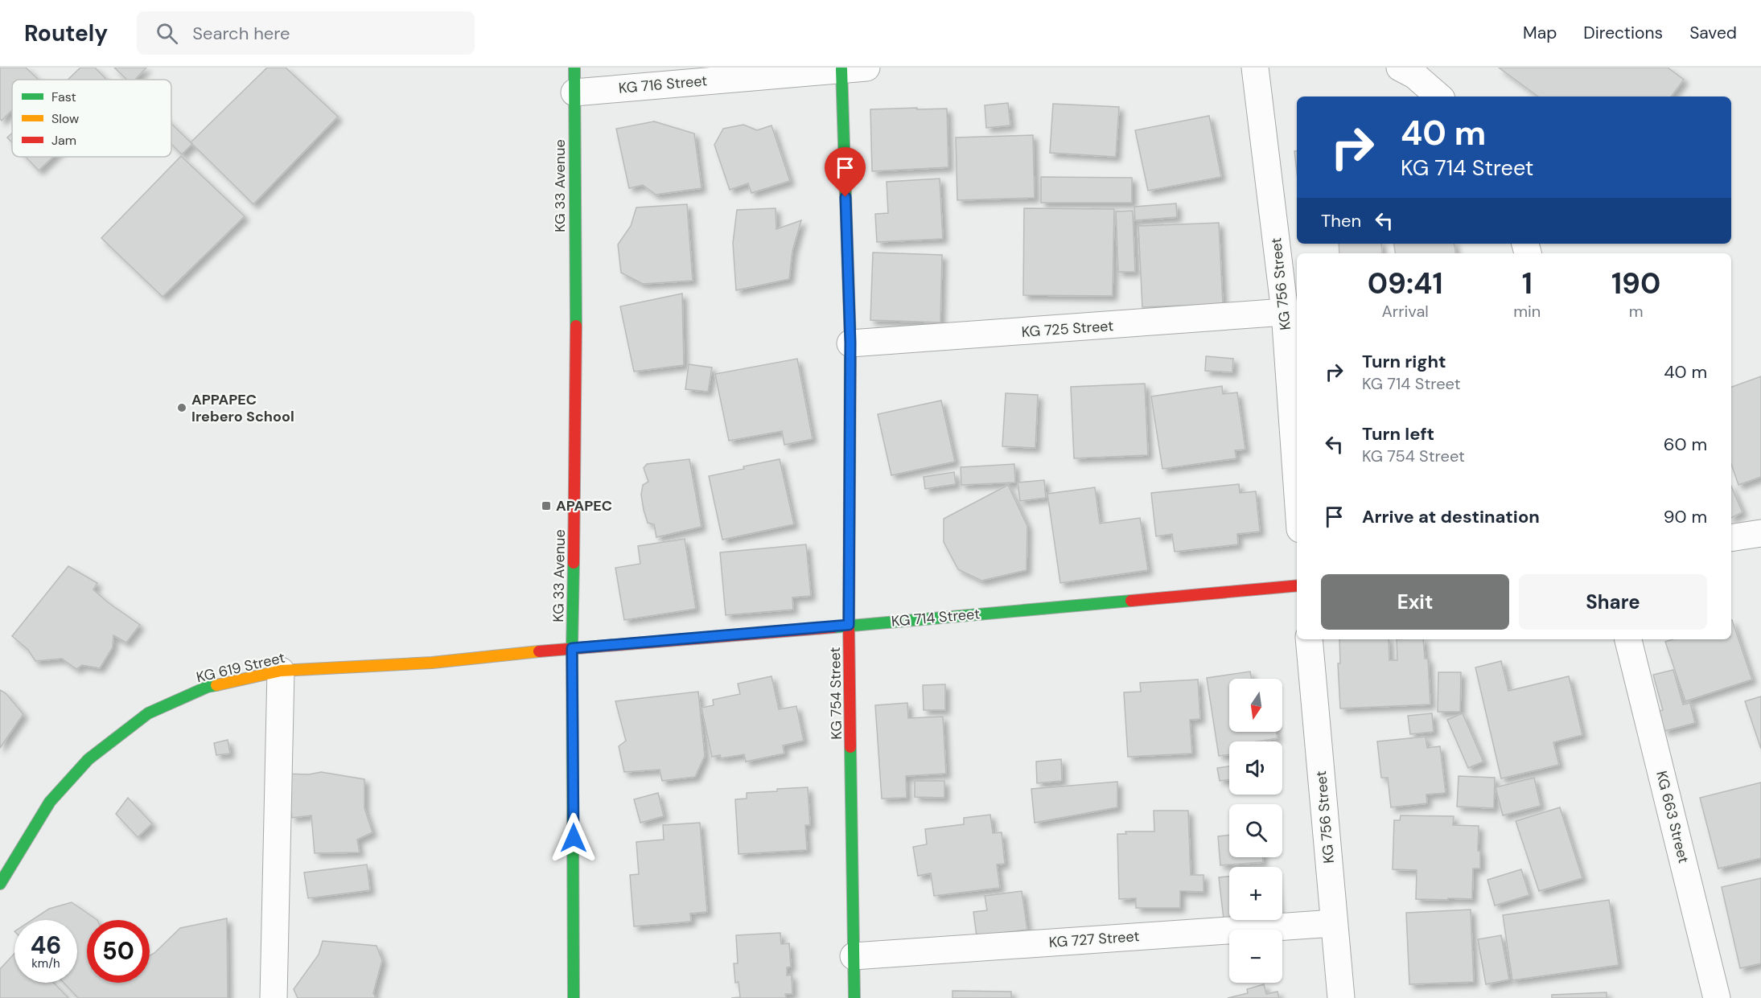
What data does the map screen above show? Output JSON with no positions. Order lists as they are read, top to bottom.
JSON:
{
  "streets": {
    "street": [
      "KG 716 Street",
      "KG 33 Avenue",
      "KG 756 Street",
      "KG 725 Street",
      "KG 714 Street",
      "KG 619 Street",
      "KG 754 Street",
      "KG 663 Street",
      "KG 727 Street"
    ]
  },
  "crossings": [
    ["KG 716 Street", "KG 33 Avenue"],
    ["KG 716 Street", "KG 754 Street"],
    ["KG 33 Avenue", "KG 714 Street"],
    ["KG 33 Avenue", "KG 619 Street"],
    ["KG 756 Street", "KG 725 Street"],
    ["KG 756 Street", "KG 727 Street"],
    ["KG 725 Street", "KG 754 Street"],
    ["KG 714 Street", "KG 619 Street"],
    ["KG 714 Street", "KG 754 Street"],
    ["KG 754 Street", "KG 727 Street"]
  ],
  "places": {
    "other": ["APPAPEC Irebero School"],
    "transit": ["APAPEC"]
  },
  "legend": ["Fast", "Slow", "Jam"],
  "north": "bottom",
  "page": {
    "header": "Routely",
    "search": "Search here",
    "nav": ["Map", "Directions", "Saved"],
    "turn": ["40 m", "KG 714 Street"],
    "then": "Then",
    "eta": [
      "09:41",
      "Arrival",
      "1",
      "min",
      "190",
      "m"
    ],
    "list": [
      {
        "name": "Turn right",
        "note": "KG 714 Street",
        "value": "40 m"
      },
      {
        "name": "Turn left",
        "note": "KG 754 Street",
        "value": "60 m"
      },
      {
        "name": "Arrive at destination",
        "value": "90 m"
      }
    ],
    "buttons": ["Exit", "Share"],
    "map_buttons": ["+", "−"],
    "speed": "46 km/h",
    "limit": "50"
  }
}
